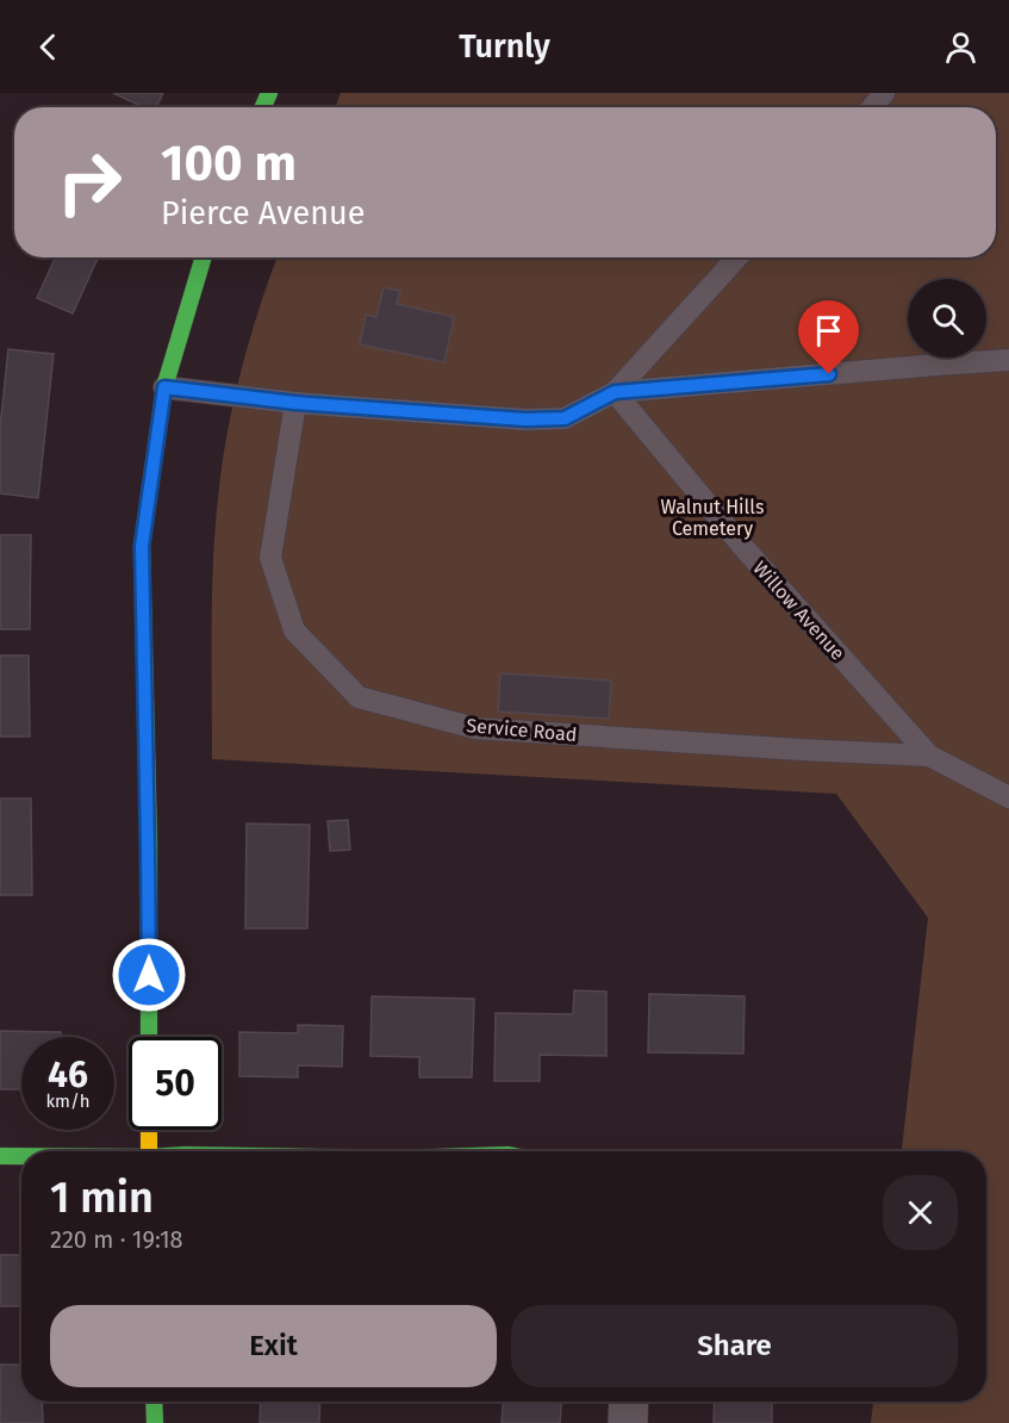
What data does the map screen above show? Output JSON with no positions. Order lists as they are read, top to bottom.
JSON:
{
  "streets": {
    "lane": ["Willow Avenue", "Service Road"]
  },
  "crossings": [
    ["Willow Avenue", "Service Road"]
  ],
  "parks": ["Walnut Hills Cemetery"],
  "page": {
    "header": "Turnly",
    "turn": ["100 m", "Pierce Avenue"],
    "speed": "46 km/h",
    "limit": "50",
    "heading": ["1 min", "220 m · 19:18"],
    "buttons": ["Exit", "Share"]
  }
}
